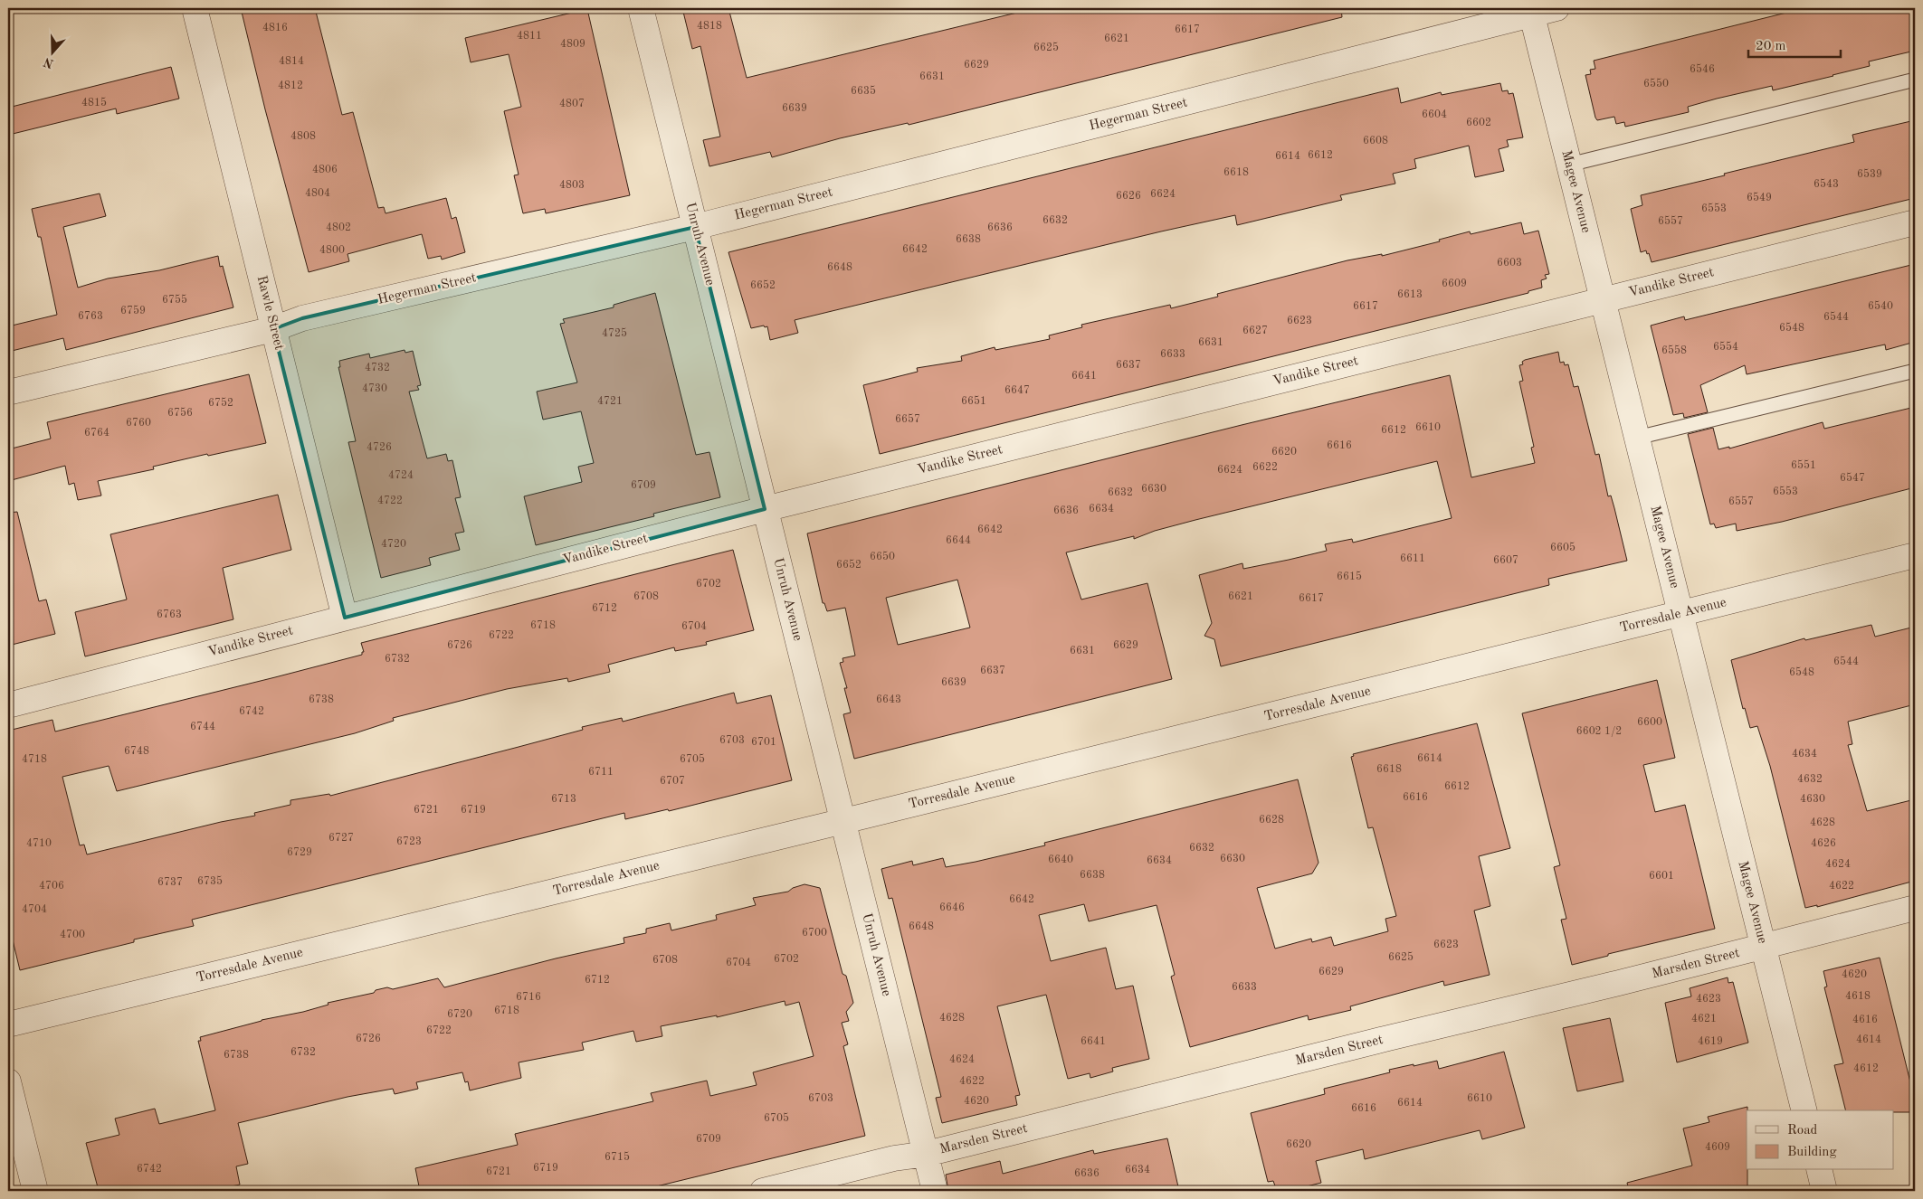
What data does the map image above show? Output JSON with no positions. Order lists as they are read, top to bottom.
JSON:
{
  "streets": {
    "street": [
      "Hegerman Street",
      "Magee Avenue",
      "Unruh Avenue",
      "Vandike Street",
      "Rawle Street",
      "Torresdale Avenue",
      "Marsden Street"
    ]
  },
  "crossings": [
    ["Hegerman Street", "Magee Avenue"],
    ["Hegerman Street", "Unruh Avenue"],
    ["Hegerman Street", "Rawle Street"],
    ["Magee Avenue", "Vandike Street"],
    ["Magee Avenue", "Torresdale Avenue"],
    ["Magee Avenue", "Marsden Street"],
    ["Unruh Avenue", "Vandike Street"],
    ["Unruh Avenue", "Torresdale Avenue"],
    ["Unruh Avenue", "Marsden Street"],
    ["Vandike Street", "Rawle Street"]
  ],
  "house_numbers": [
    "4818",
    "4816",
    "6617",
    "4811",
    "6621",
    "4809",
    "6625",
    "4814",
    "6629",
    "6546",
    "6631",
    "6550",
    "4812",
    "6635",
    "4815",
    "4807",
    "6639",
    "6604",
    "6602",
    "4808",
    "6608",
    "6612",
    "6614",
    "4806",
    "6618",
    "6539",
    "6543",
    "4803",
    "4804",
    "6624",
    "6626",
    "6549",
    "6553",
    "6632",
    "6557",
    "4802",
    "6636",
    "6638",
    "6642",
    "4800",
    "6603",
    "6648",
    "6609",
    "6652",
    "6613",
    "6755",
    "6617",
    "6540",
    "6759",
    "6763",
    "6544",
    "6623",
    "6548",
    "6627",
    "4725",
    "6631",
    "6554",
    "6558",
    "6633",
    "6637",
    "4732",
    "6641",
    "4730",
    "6647",
    "4721",
    "6651",
    "6752",
    "6756",
    "6657",
    "6760",
    "6610",
    "6612",
    "6764",
    "6616",
    "4726",
    "6620",
    "6551",
    "6622",
    "6624",
    "4724",
    "6547",
    "6709",
    "6630",
    "6553",
    "6632",
    "4722",
    "6557",
    "6634",
    "6636",
    "6642",
    "6644",
    "4720",
    "6605",
    "6650",
    "6611",
    "6607",
    "6652",
    "6615",
    "6702",
    "6708",
    "6621",
    "6617",
    "6712",
    "6763",
    "6718",
    "6704",
    "6722",
    "6726",
    "6629",
    "6631",
    "6732",
    "6544",
    "6637",
    "6548",
    "6639",
    "6738",
    "6643",
    "6742",
    "6600",
    "6744",
    "6602 1/2",
    "6703",
    "6701",
    "6748",
    "4634",
    "6614",
    "4718",
    "6705",
    "6618",
    "6711",
    "4632",
    "6707",
    "6612",
    "6616",
    "6713",
    "4630",
    "6721",
    "6719",
    "6628",
    "4628",
    "6727",
    "6723",
    "4710",
    "4626",
    "6632",
    "6729",
    "6630",
    "6640",
    "6634",
    "4624",
    "6638",
    "6601",
    "6735",
    "6737",
    "4706",
    "4622",
    "6642",
    "6646",
    "4704",
    "6648",
    "6700",
    "4700",
    "6623",
    "6625",
    "6702",
    "6708",
    "6704",
    "6629",
    "4620",
    "6712",
    "6633",
    "4618",
    "6716",
    "4623",
    "6718",
    "6720",
    "4628",
    "4621",
    "4616",
    "6722",
    "6726",
    "4614",
    "6641",
    "4619",
    "6732",
    "6738",
    "4624",
    "4612",
    "4622",
    "6703",
    "6610",
    "4620",
    "6614",
    "6616",
    "6705",
    "6709",
    "6620",
    "4609",
    "6715",
    "6719",
    "6742",
    "6634",
    "6721",
    "6636"
  ],
  "legend": ["Road", "Building"],
  "scale_bar": "20 m",
  "north": "bottom"
}
